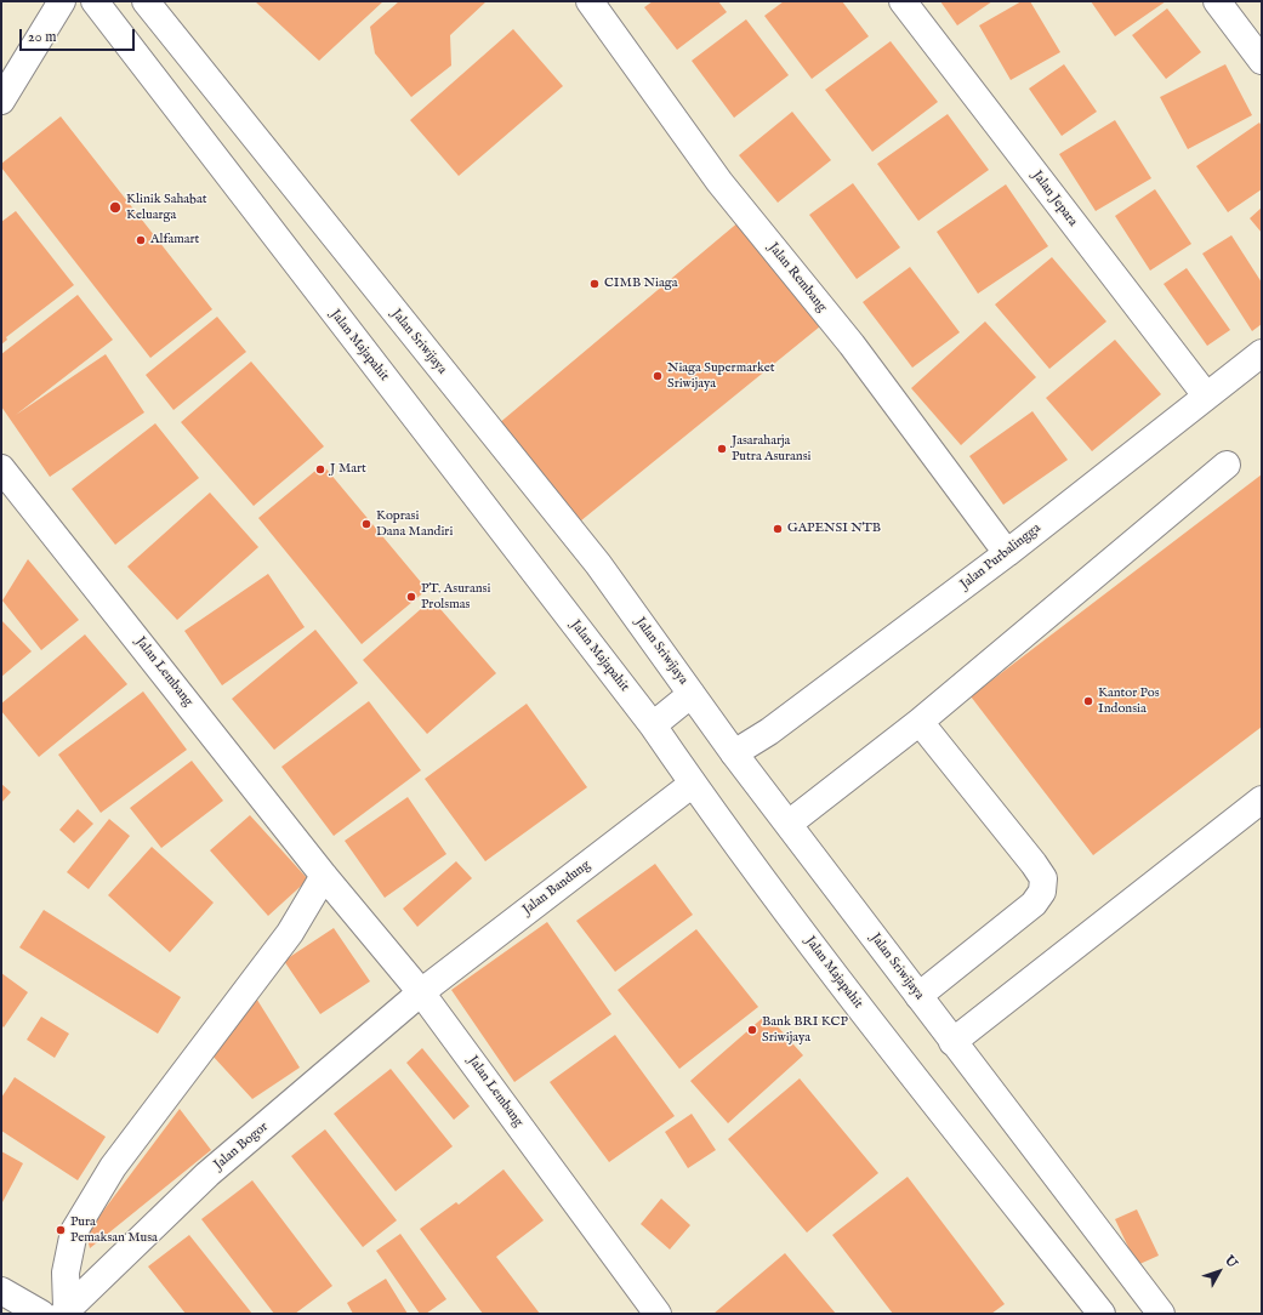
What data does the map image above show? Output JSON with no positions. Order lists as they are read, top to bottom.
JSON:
{
  "streets": {
    "street": [
      "Jalan Jepara",
      "Jalan Rembang",
      "Jalan Sriwijaya",
      "Jalan Majapahit",
      "Jalan Purbalingga",
      "Jalan Lembang",
      "Jalan Bandung",
      "Jalan Bogor"
    ]
  },
  "crossings": [
    ["Jalan Jepara", "Jalan Purbalingga"],
    ["Jalan Rembang", "Jalan Purbalingga"],
    ["Jalan Sriwijaya", "Jalan Purbalingga"],
    ["Jalan Majapahit", "Jalan Bandung"],
    ["Jalan Lembang", "Jalan Bandung"],
    ["Jalan Lembang", "Jalan Bogor"],
    ["Jalan Bandung", "Jalan Bogor"]
  ],
  "places": [
    "Klinik Sahabat Keluarga",
    "Alfamart",
    "CIMB Niaga",
    "Niaga Supermarket Sriwijaya",
    "Jasaraharja Putra Asuransi",
    "J Mart",
    "Koprasi Dana Mandiri",
    "GAPENSI NTB",
    "PT. Asuransi Prolsmas",
    "Kantor Pos Indonsia",
    "Bank BRI KCP Sriwijaya",
    "Pura Pemaksan Musa"
  ],
  "scale_bar": "20 m",
  "north": "top right"
}
